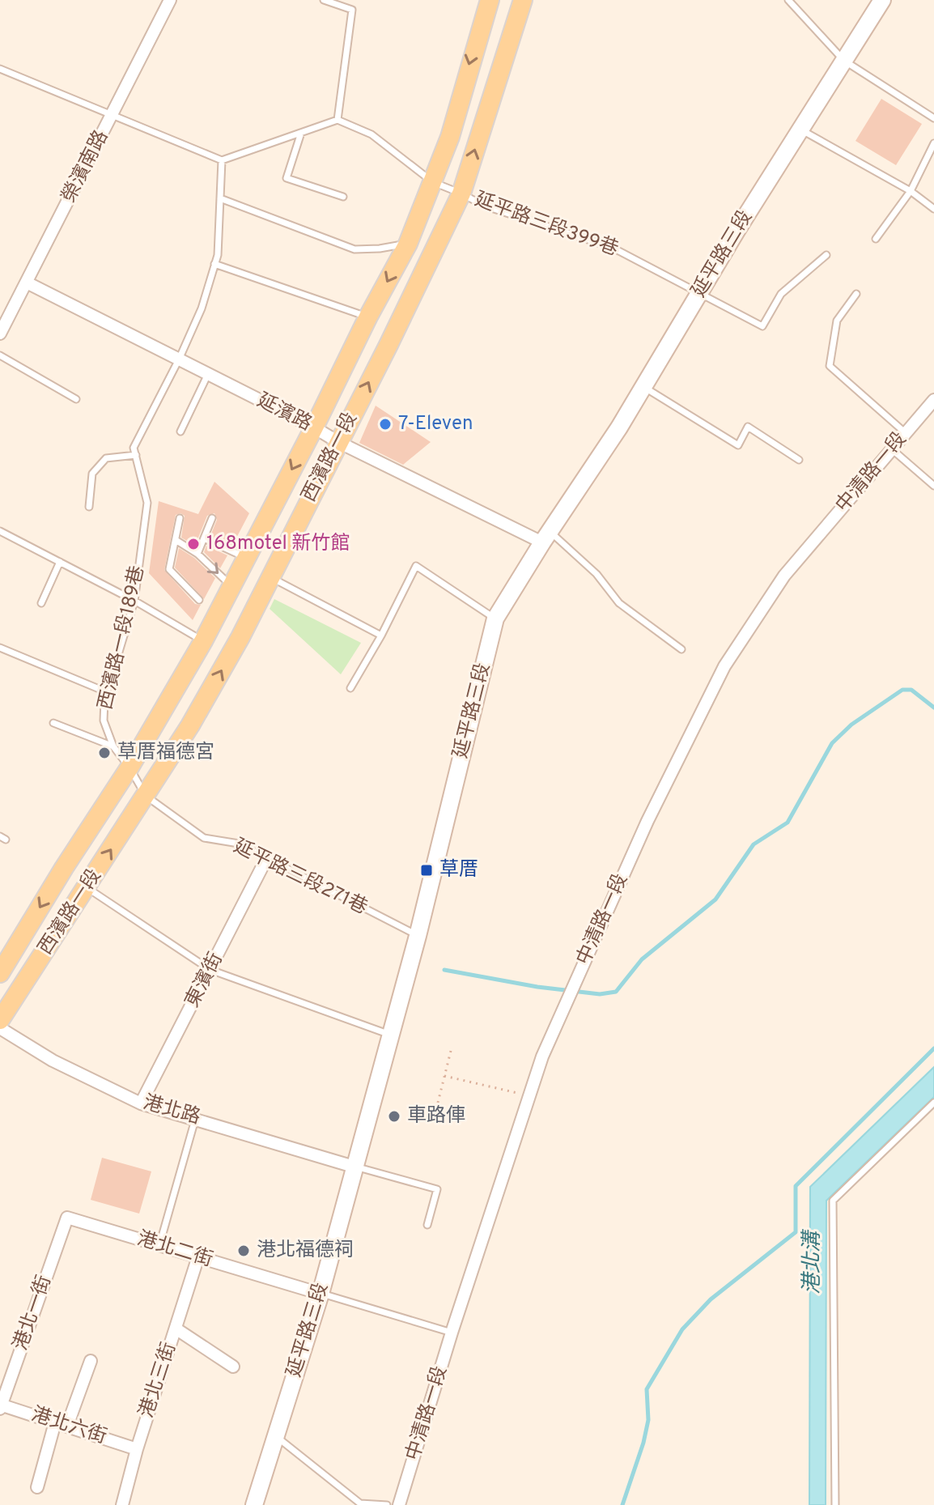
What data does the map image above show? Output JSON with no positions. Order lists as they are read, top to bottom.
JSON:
{
  "streets": {
    "main road": ["西濱路一段"],
    "street": [
      "榮濱南路",
      "延平路三段",
      "延濱路",
      "中清路一段",
      "東濱街",
      "港北路",
      "港北二街",
      "港北一街",
      "港北三街",
      "港北六街"
    ],
    "lane": ["延平路三段399巷", "西濱路一段189巷", "延平路三段271巷"]
  },
  "crossings": [
    ["榮濱南路", "延濱路"],
    ["延平路三段399巷", "延平路三段"],
    ["延平路三段399巷", "西濱路一段"],
    ["延平路三段", "延濱路"],
    ["延平路三段", "延平路三段271巷"],
    ["延平路三段", "港北路"],
    ["延平路三段", "港北二街"],
    ["延濱路", "西濱路一段"],
    ["西濱路一段", "西濱路一段189巷"],
    ["西濱路一段", "延平路三段271巷"],
    ["西濱路一段189巷", "延平路三段271巷"],
    ["延平路三段271巷", "東濱街"],
    ["東濱街", "港北路"],
    ["港北二街", "港北一街"],
    ["港北二街", "港北三街"],
    ["港北一街", "港北六街"],
    ["港北三街", "港北六街"]
  ],
  "water": ["港北溝"],
  "places": {
    "other": [
      "7-Eleven",
      "168motel 新竹館",
      "草厝福德宮",
      "車路俥",
      "港北福德祠"
    ],
    "transit": ["草厝"]
  }
}
